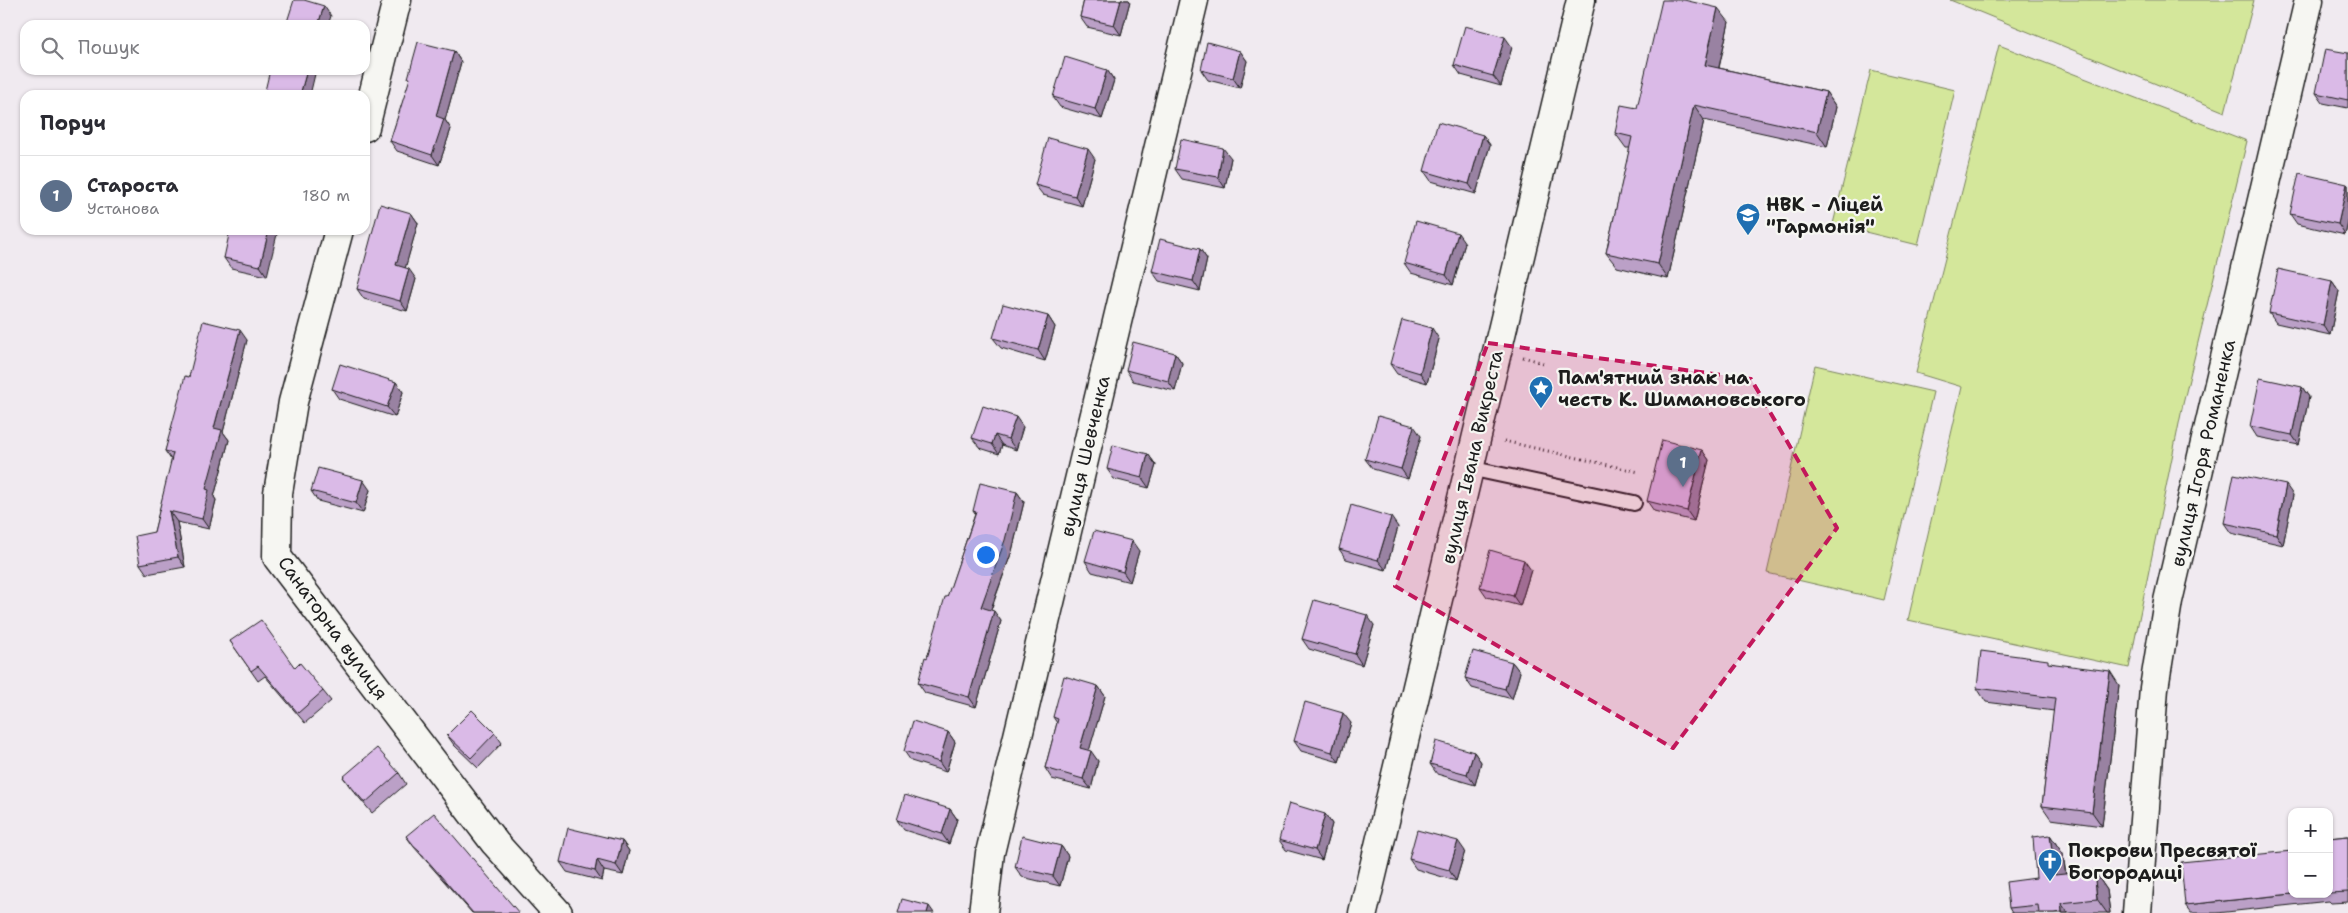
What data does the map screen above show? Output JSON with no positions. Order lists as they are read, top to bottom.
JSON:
{
  "streets": {
    "street": [
      "вулиця Ігоря Романенка",
      "вулиця Шевченка",
      "вулиця Івана Викреста",
      "Санаторна вулиця"
    ]
  },
  "places": {
    "school or university": ["НВК - Ліцей \"Гармонія\""],
    "place": ["Пам'ятний знак на честь К. Шимановського"],
    "church": ["Покрови Пресвятої Богородиці"]
  },
  "page": {
    "search": "Пошук",
    "heading": "Поруч",
    "list": [
      {
        "mark": "1",
        "name": "Староста",
        "note": "Установа",
        "value": "180 m"
      }
    ],
    "pins": "1",
    "map_buttons": ["+", "−"]
  }
}
